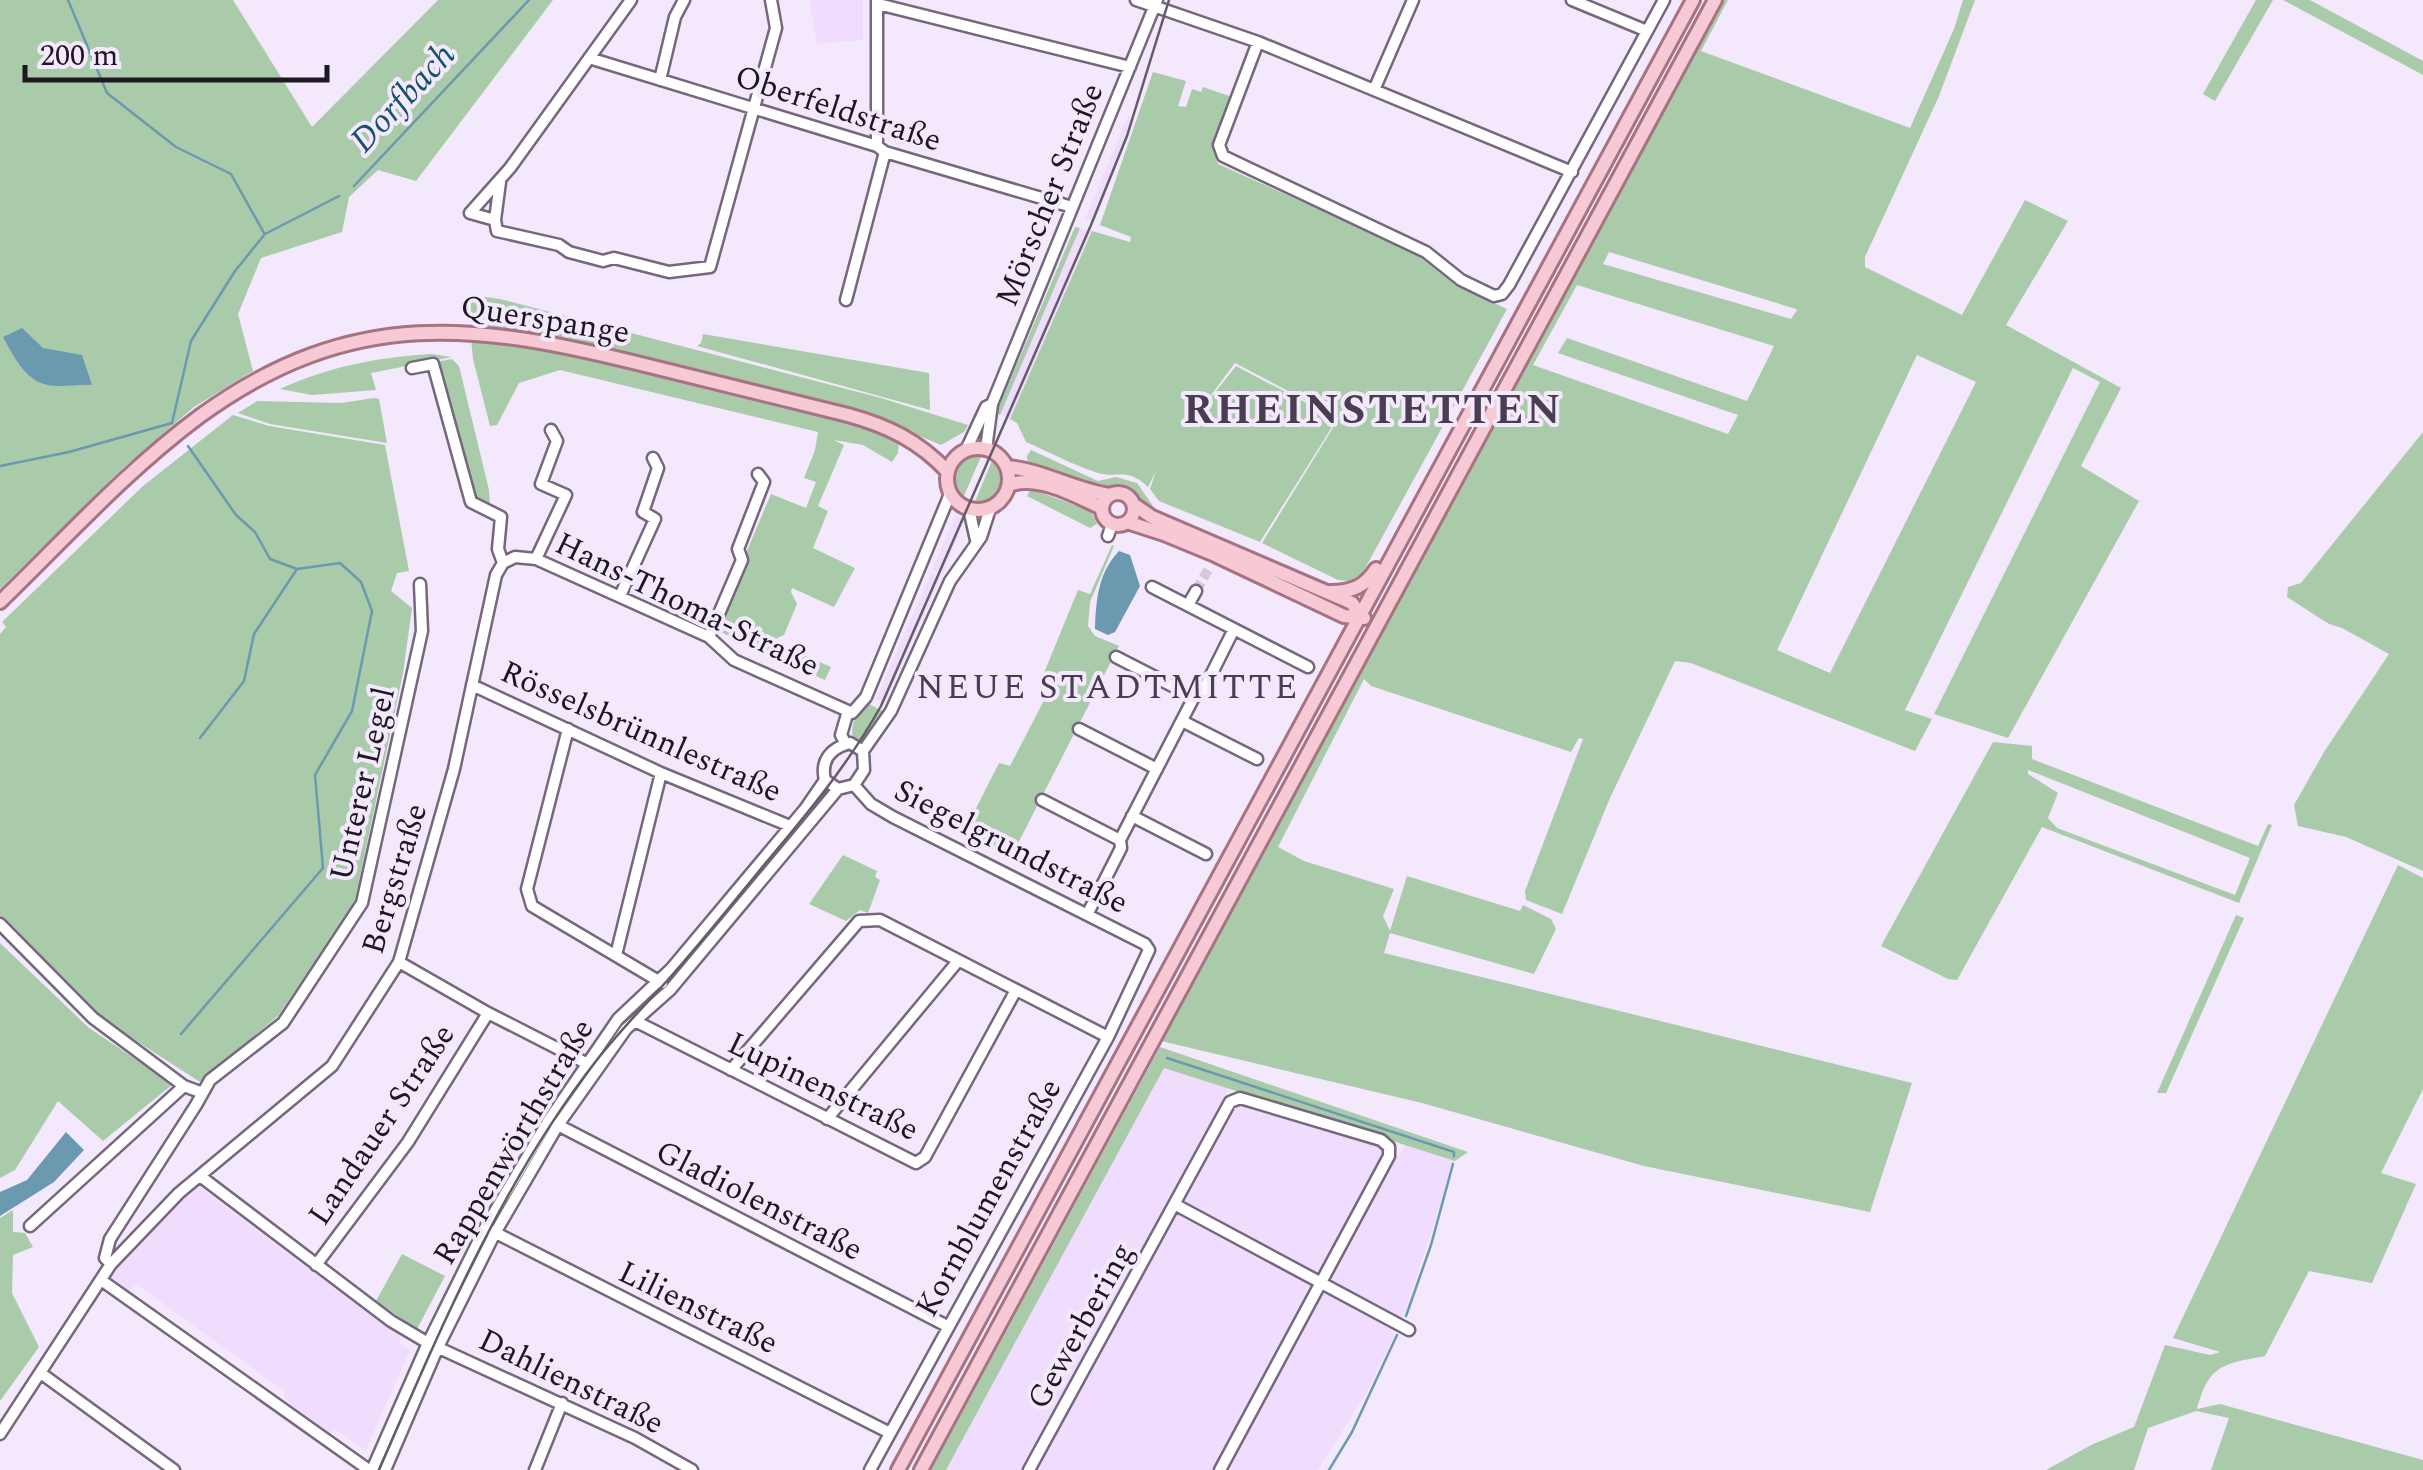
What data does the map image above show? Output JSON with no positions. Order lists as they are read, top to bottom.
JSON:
{
  "streets": {
    "main road": ["Querspange"],
    "street": [
      "Oberfeldstraße",
      "Mörscher Straße",
      "Hans-Thoma-Straße",
      "Rösselsbrünnlestraße",
      "Unterer Legel",
      "Siegelgrundstraße",
      "Bergstraße",
      "Lupinenstraße",
      "Landauer Straße",
      "Rappenwörthstraße",
      "Kornblumenstraße",
      "Gladiolenstraße",
      "Lilienstraße",
      "Gewerbering",
      "Dahlienstraße"
    ]
  },
  "crossings": [
    ["Oberfeldstraße", "Mörscher Straße"],
    ["Hans-Thoma-Straße", "Bergstraße"],
    ["Rösselsbrünnlestraße", "Bergstraße"],
    ["Rösselsbrünnlestraße", "Rappenwörthstraße"],
    ["Unterer Legel", "Bergstraße"],
    ["Siegelgrundstraße", "Rappenwörthstraße"],
    ["Siegelgrundstraße", "Kornblumenstraße"],
    ["Bergstraße", "Dahlienstraße"],
    ["Lupinenstraße", "Rappenwörthstraße"],
    ["Landauer Straße", "Dahlienstraße"],
    ["Rappenwörthstraße", "Gladiolenstraße"],
    ["Rappenwörthstraße", "Lilienstraße"],
    ["Rappenwörthstraße", "Dahlienstraße"],
    ["Kornblumenstraße", "Gladiolenstraße"],
    ["Kornblumenstraße", "Lilienstraße"]
  ],
  "districts": ["RHEINSTETTEN", "NEUE STADTMITTE"],
  "water": ["Dorfbach"],
  "scale_bar": "200 m"
}
